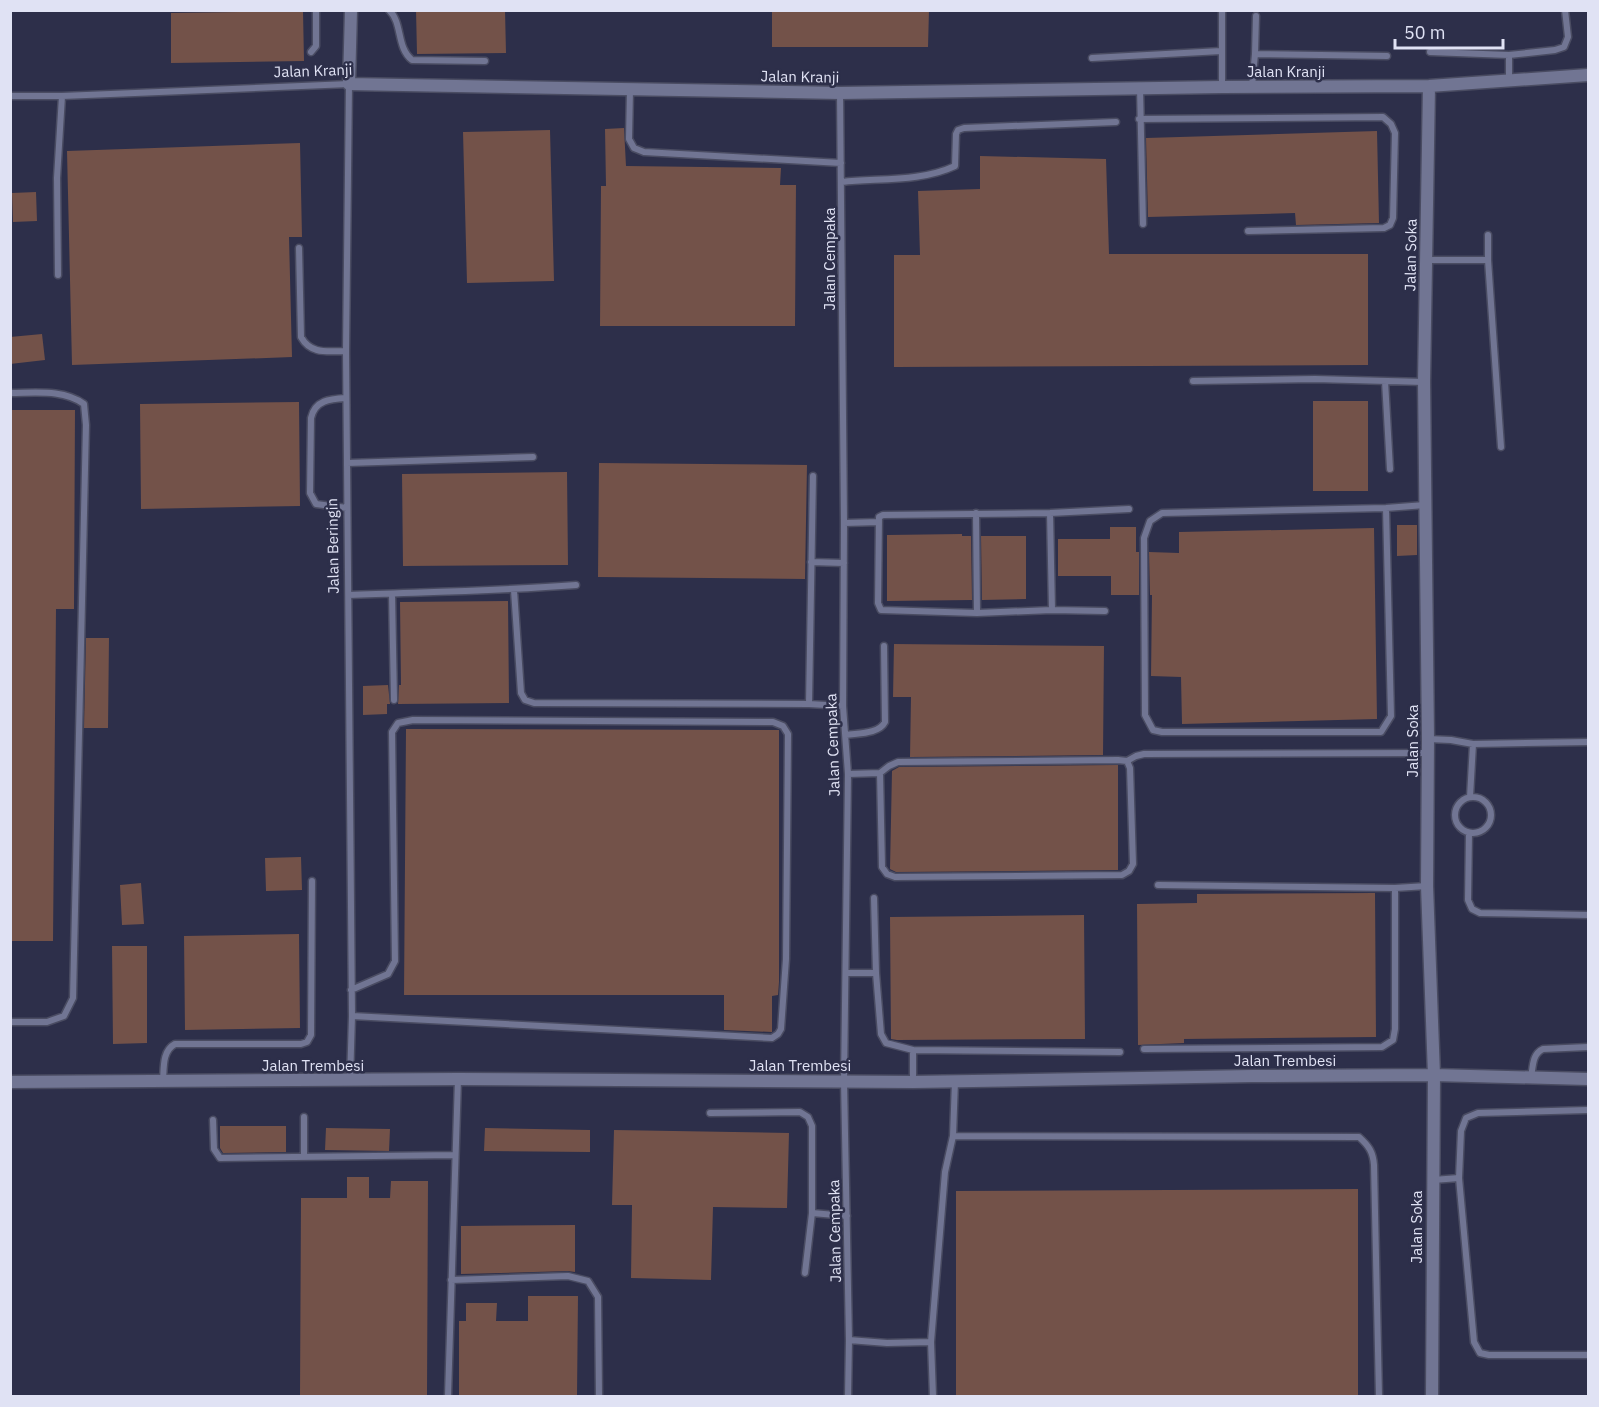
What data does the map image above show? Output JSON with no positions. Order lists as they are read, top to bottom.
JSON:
{
  "streets": {
    "street": [
      "Jalan Kranji",
      "Jalan Soka",
      "Jalan Beringin",
      "Jalan Trembesi"
    ],
    "lane": ["Jalan Cempaka"]
  },
  "crossings": [
    ["Jalan Kranji", "Jalan Soka"],
    ["Jalan Kranji", "Jalan Cempaka"],
    ["Jalan Kranji", "Jalan Beringin"],
    ["Jalan Soka", "Jalan Trembesi"],
    ["Jalan Cempaka", "Jalan Trembesi"],
    ["Jalan Beringin", "Jalan Trembesi"]
  ],
  "scale_bar": "50 m"
}
